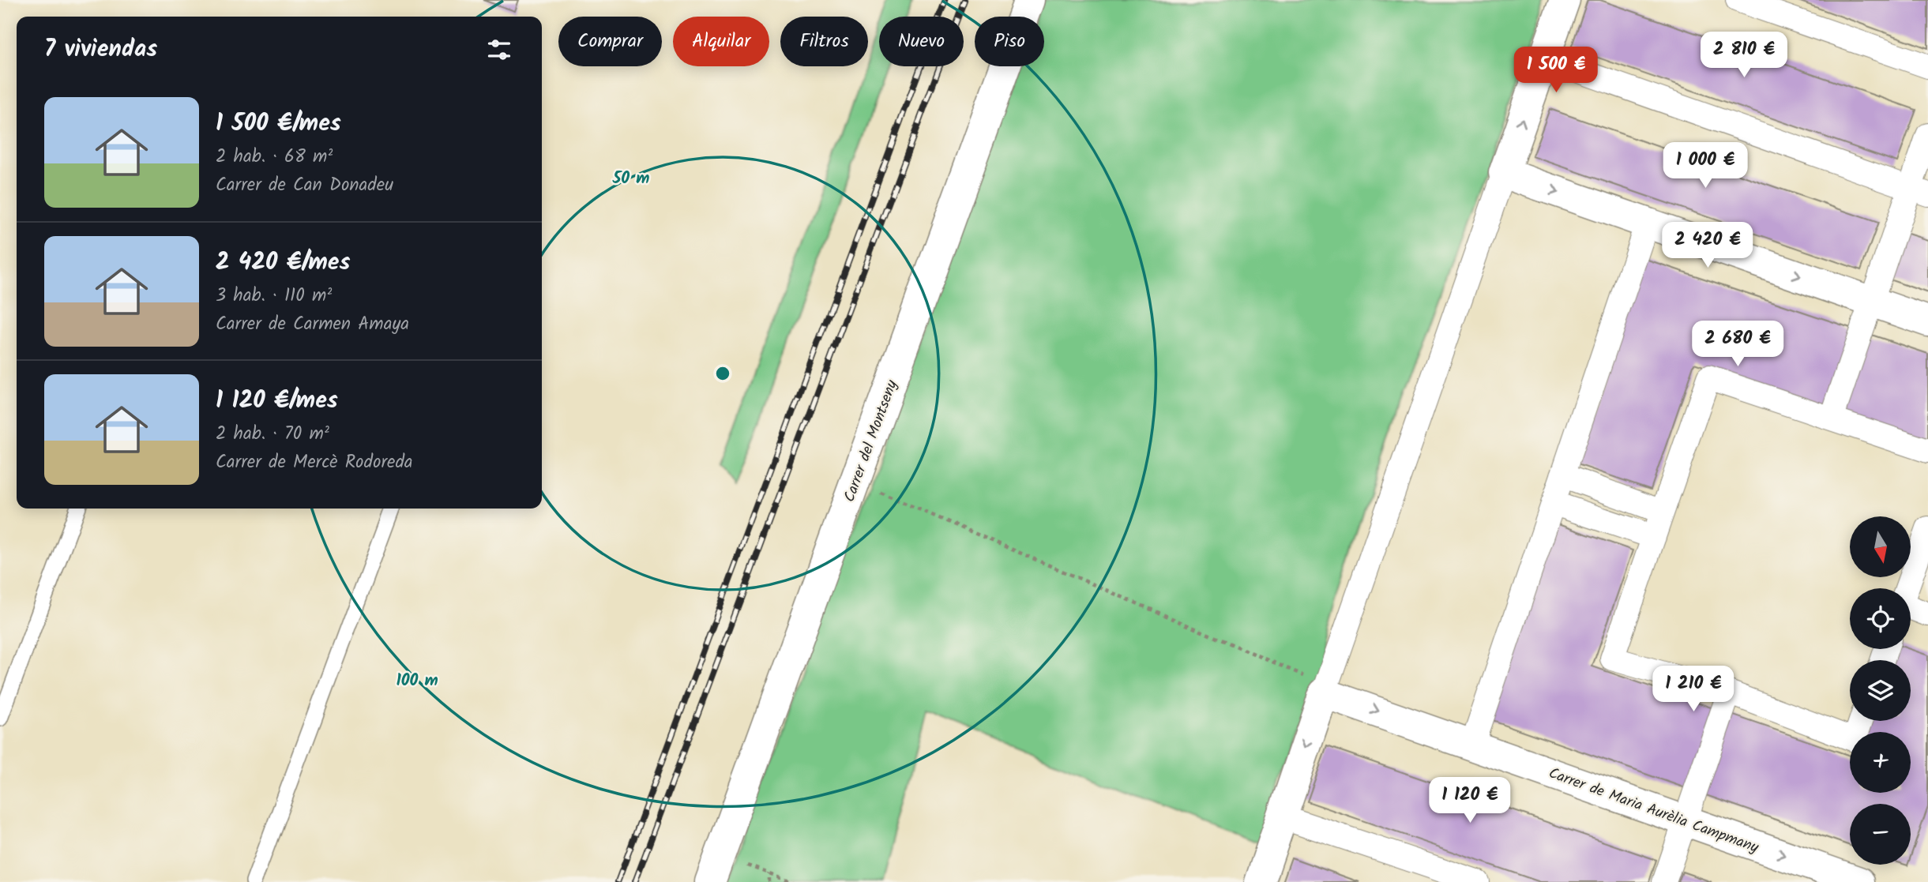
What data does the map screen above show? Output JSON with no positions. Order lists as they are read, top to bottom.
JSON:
{
  "streets": {
    "street": ["Carrer del Montseny", "Carrer de Maria Aurèlia Campmany"]
  },
  "north": "bottom",
  "page": {
    "chip": [
      "Comprar",
      "Alquilar",
      "Filtros",
      "Nuevo",
      "Piso"
    ],
    "heading": "7 viviendas",
    "price": [
      "2 810 €",
      "1 500 €",
      "1 000 €",
      "2 420 €",
      "2 680 €",
      "1 210 €",
      "1 120 €"
    ],
    "list": [
      {
        "name": "1 500 €/mes",
        "note": "2 hab. · 68 m² · Carrer de Can Donadeu"
      },
      {
        "name": "2 420 €/mes",
        "note": "3 hab. · 110 m² · Carrer de Carmen Amaya"
      },
      {
        "name": "1 120 €/mes",
        "note": "2 hab. · 70 m² · Carrer de Mercè Rodoreda"
      }
    ],
    "map_buttons": ["+", "−"]
  },
  "rings": ["50 m", "100 m"]
}
